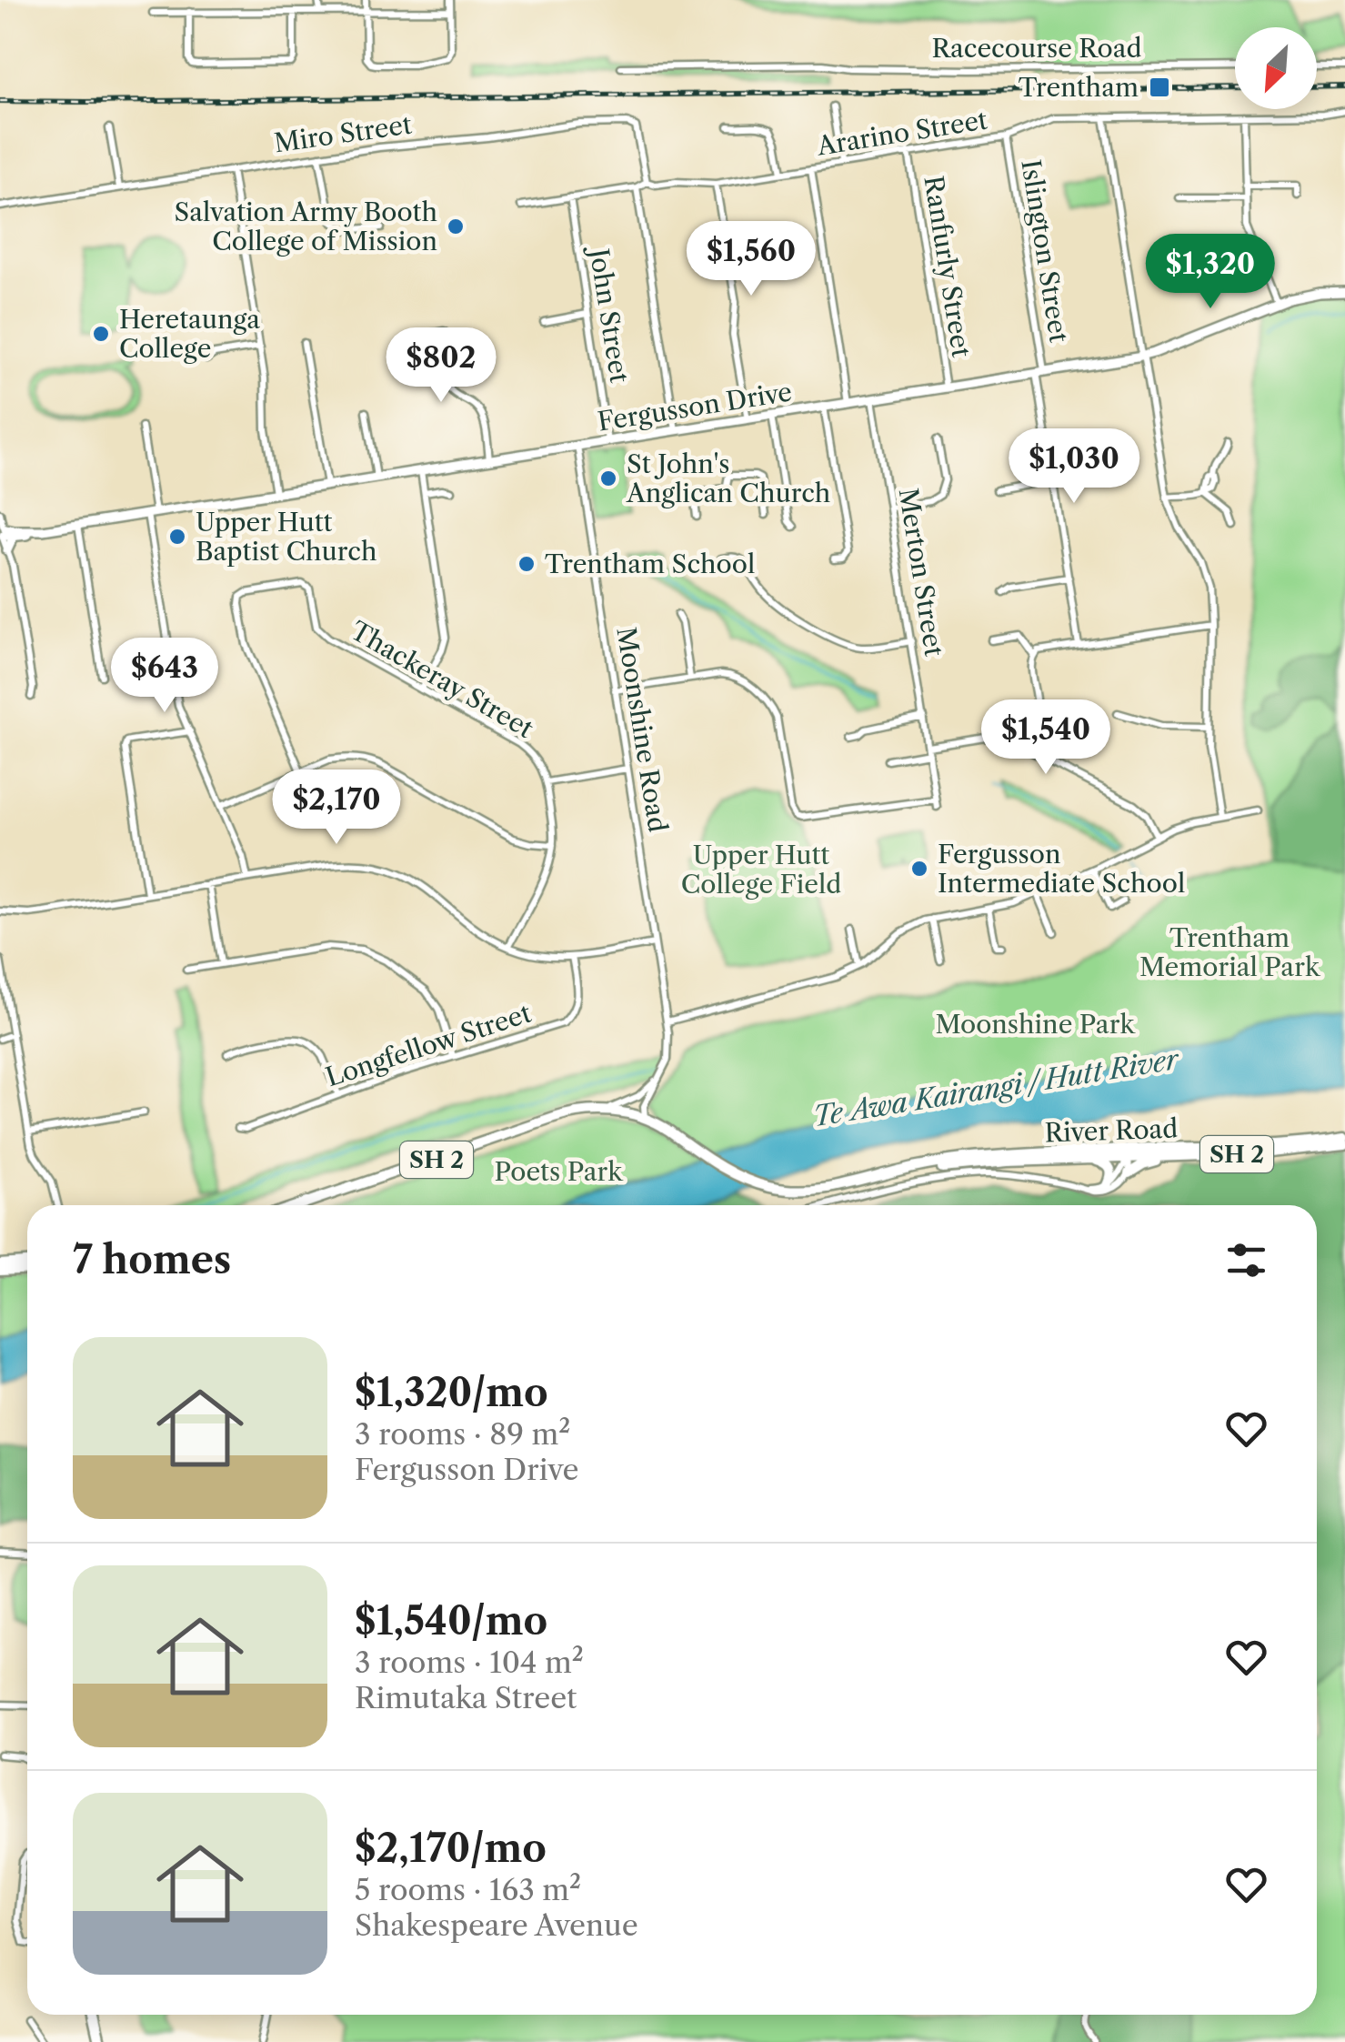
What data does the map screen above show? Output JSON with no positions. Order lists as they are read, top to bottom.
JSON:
{
  "streets": {
    "highway": ["River Road", "SH 2"],
    "main road": ["Fergusson Drive"],
    "street": [
      "Racecourse Road",
      "Ararino Street",
      "Miro Street",
      "Islington Street",
      "Ranfurly Street",
      "John Street",
      "Merton Street",
      "Thackeray Street",
      "Moonshine Road",
      "Longfellow Street"
    ]
  },
  "crossings": [
    ["Ararino Street", "Miro Street"],
    ["Ararino Street", "Islington Street"],
    ["Ararino Street", "Ranfurly Street"],
    ["Ararino Street", "John Street"],
    ["Islington Street", "Fergusson Drive"],
    ["Ranfurly Street", "Fergusson Drive"],
    ["John Street", "Fergusson Drive"],
    ["Fergusson Drive", "Merton Street"],
    ["Fergusson Drive", "Moonshine Road"],
    ["Moonshine Road", "River Road"]
  ],
  "water": ["Te Awa Kairangi / Hutt River"],
  "parks": [
    "Upper Hutt College Field",
    "Trentham Memorial Park",
    "Moonshine Park",
    "Poets Park"
  ],
  "places": {
    "transit": ["Trentham"],
    "other": [
      "Salvation Army Booth College of Mission",
      "Heretaunga College",
      "St John's Anglican Church",
      "Upper Hutt Baptist Church",
      "Trentham School",
      "Fergusson Intermediate School"
    ]
  },
  "north": "bottom left",
  "page": {
    "price": [
      "$1,560",
      "$1,320",
      "$802",
      "$1,030",
      "$643",
      "$1,540",
      "$2,170"
    ],
    "heading": "7 homes",
    "list": [
      {
        "name": "$1,320/mo",
        "note": "3 rooms · 89 m² · Fergusson Drive"
      },
      {
        "name": "$1,540/mo",
        "note": "3 rooms · 104 m² · Rimutaka Street"
      },
      {
        "name": "$2,170/mo",
        "note": "5 rooms · 163 m² · Shakespeare Avenue"
      }
    ]
  }
}
